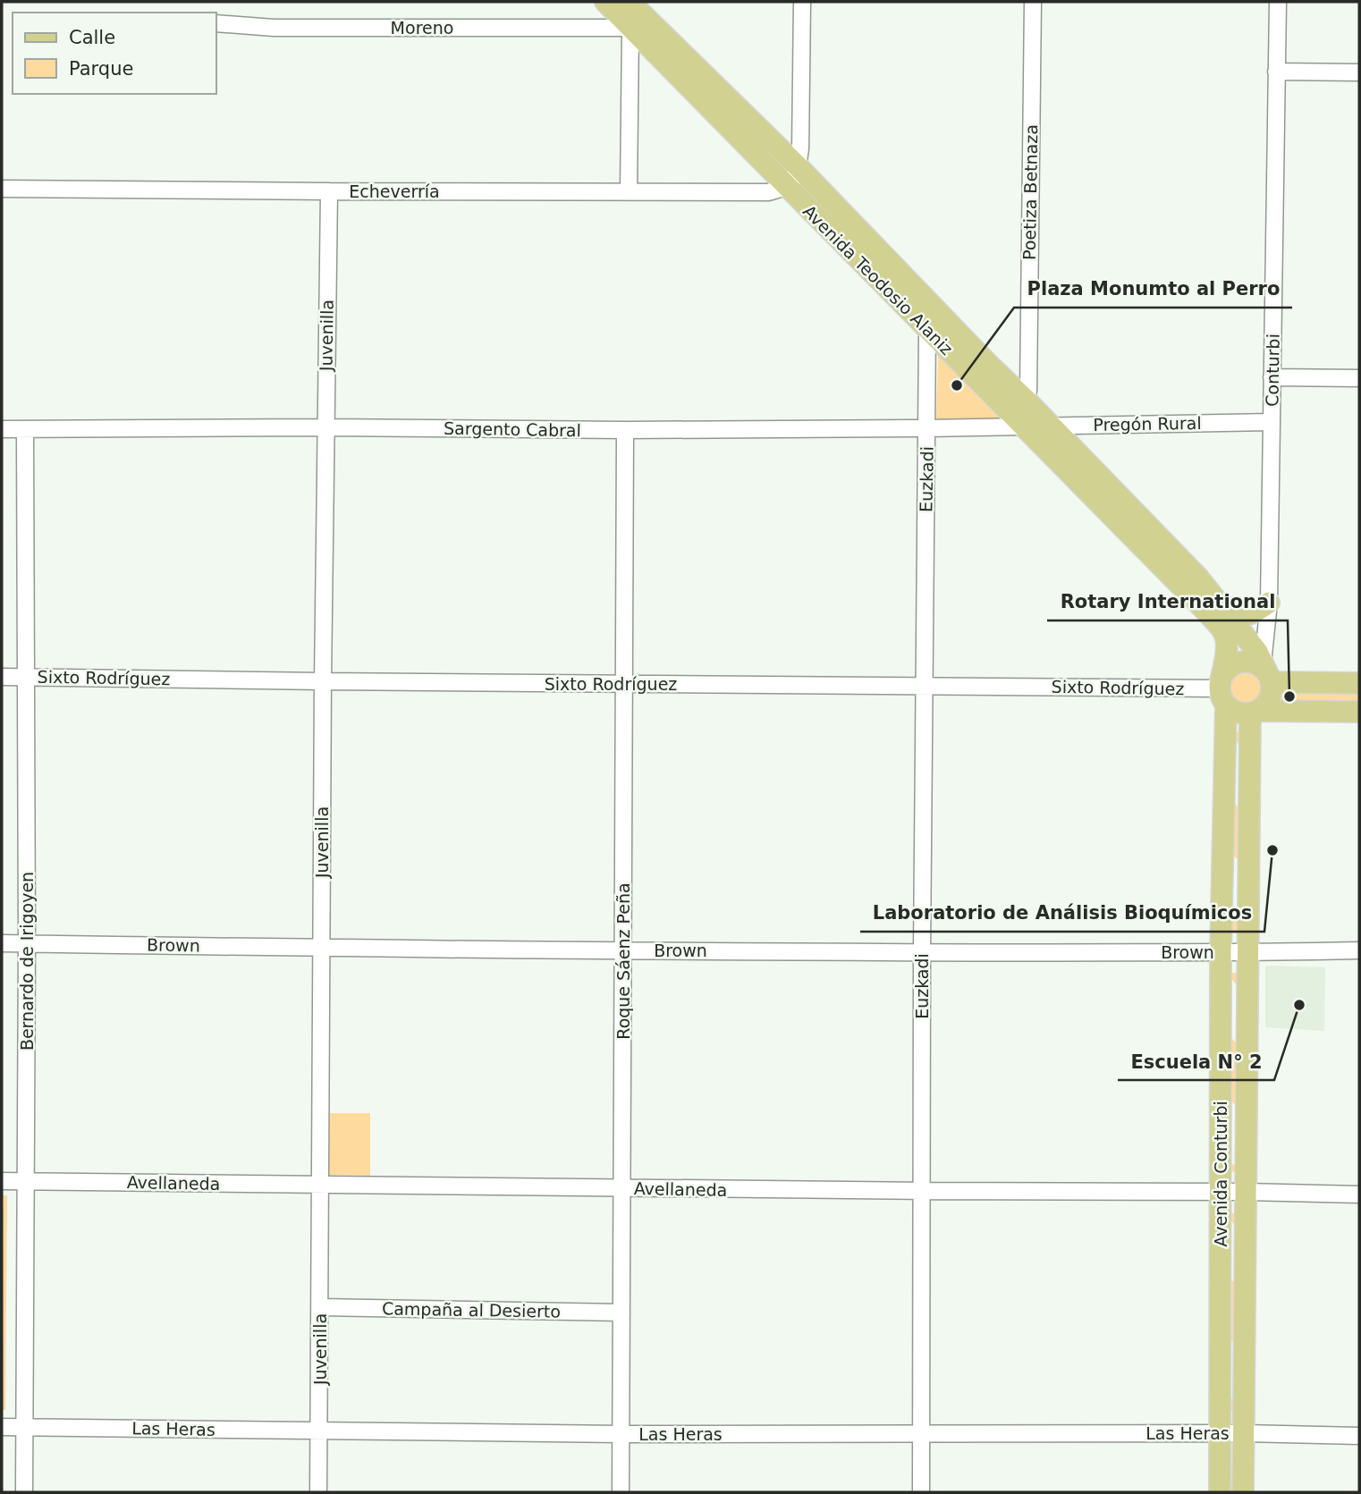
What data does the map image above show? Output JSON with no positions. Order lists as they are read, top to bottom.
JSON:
{
  "streets": {
    "main road": ["Avenida Teodosio Alaniz", "Avenida Conturbi"],
    "street": [
      "Moreno",
      "Echeverría",
      "Poetiza Betnaza",
      "Juvenilla",
      "Conturbi",
      "Pregón Rural",
      "Sargento Cabral",
      "Euzkadi",
      "Sixto Rodríguez",
      "Brown",
      "Bernardo de Irigoyen",
      "Roque Sáenz Peña",
      "Avellaneda",
      "Campaña al Desierto",
      "Las Heras"
    ]
  },
  "crossings": [
    ["Moreno", "Avenida Teodosio Alaniz"],
    ["Echeverría", "Avenida Teodosio Alaniz"],
    ["Echeverría", "Juvenilla"],
    ["Poetiza Betnaza", "Avenida Teodosio Alaniz"],
    ["Poetiza Betnaza", "Sargento Cabral"],
    ["Avenida Teodosio Alaniz", "Conturbi"],
    ["Avenida Teodosio Alaniz", "Pregón Rural"],
    ["Avenida Teodosio Alaniz", "Sargento Cabral"],
    ["Avenida Teodosio Alaniz", "Euzkadi"],
    ["Avenida Teodosio Alaniz", "Sixto Rodríguez"],
    ["Avenida Teodosio Alaniz", "Avenida Conturbi"],
    ["Juvenilla", "Sargento Cabral"],
    ["Juvenilla", "Sixto Rodríguez"],
    ["Juvenilla", "Brown"],
    ["Juvenilla", "Avellaneda"],
    ["Juvenilla", "Campaña al Desierto"],
    ["Juvenilla", "Las Heras"],
    ["Conturbi", "Pregón Rural"],
    ["Sargento Cabral", "Euzkadi"],
    ["Sargento Cabral", "Bernardo de Irigoyen"],
    ["Sargento Cabral", "Roque Sáenz Peña"],
    ["Euzkadi", "Sixto Rodríguez"],
    ["Euzkadi", "Brown"],
    ["Euzkadi", "Avellaneda"],
    ["Euzkadi", "Las Heras"],
    ["Sixto Rodríguez", "Bernardo de Irigoyen"],
    ["Sixto Rodríguez", "Roque Sáenz Peña"],
    ["Sixto Rodríguez", "Avenida Conturbi"],
    ["Brown", "Bernardo de Irigoyen"],
    ["Brown", "Roque Sáenz Peña"],
    ["Brown", "Avenida Conturbi"],
    ["Bernardo de Irigoyen", "Avellaneda"],
    ["Bernardo de Irigoyen", "Las Heras"],
    ["Roque Sáenz Peña", "Avellaneda"],
    ["Roque Sáenz Peña", "Campaña al Desierto"],
    ["Roque Sáenz Peña", "Las Heras"],
    ["Avenida Conturbi", "Avellaneda"],
    ["Avenida Conturbi", "Las Heras"]
  ],
  "places": [
    "Plaza Monumto al Perro",
    "Rotary International",
    "Laboratorio de Análisis Bioquímicos",
    "Escuela N° 2"
  ],
  "legend": ["Calle", "Parque"]
}
